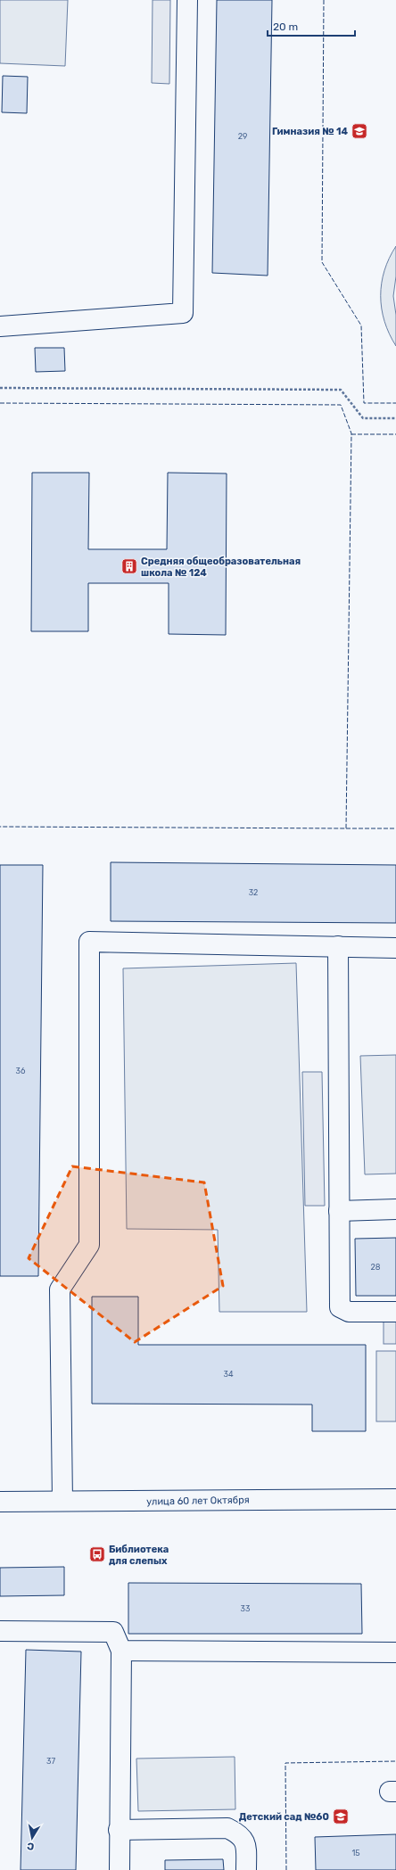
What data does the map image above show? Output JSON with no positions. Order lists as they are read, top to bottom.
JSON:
{
  "streets": {
    "main road": ["улица 60 лет Октября"]
  },
  "places": {
    "school or university": ["Гимназия № 14", "Детский сад №60"],
    "building": ["Средняя общеобразовательная школа № 124"],
    "bus stop": ["Библиотека для слепых"]
  },
  "house_numbers": [
    "29",
    "32",
    "36",
    "28",
    "34",
    "33",
    "37",
    "15"
  ],
  "scale_bar": "20 m",
  "north": "bottom"
}
